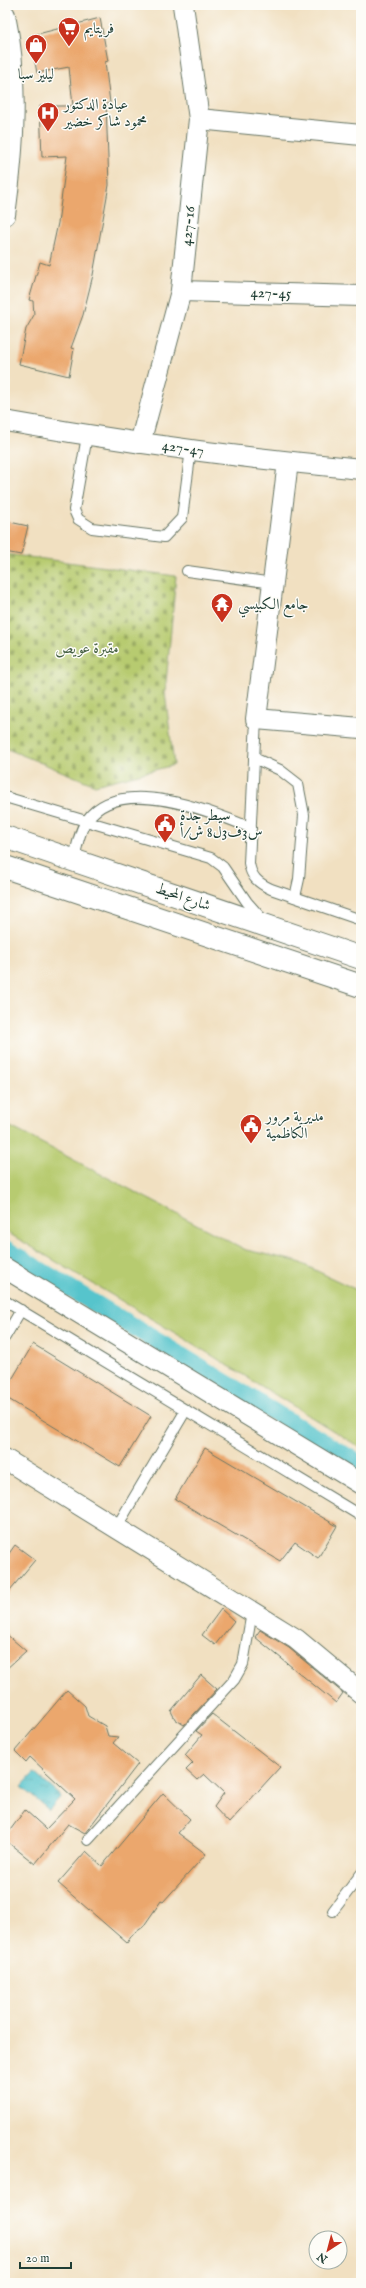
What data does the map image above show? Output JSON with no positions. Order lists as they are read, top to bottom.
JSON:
{
  "streets": {
    "main road": ["شارع المحيط"],
    "street": ["427-16", "427-45", "427-47"]
  },
  "crossings": [
    ["427-16", "427-45"],
    ["427-16", "427-47"]
  ],
  "parks": ["مقبرة عويص"],
  "places": {
    "supermarket": ["فريتايم"],
    "shop": ["ليليز سبا"],
    "hospital": ["عيادة الدكتور محمود شاكر خضير"],
    "temple": ["جامع الكبيسي"],
    "public building": ["سيطر جدة س3ف3ل8 ش/أ", "مديرية مرور الكاظمية"]
  },
  "scale_bar": "20 m",
  "north": "bottom left"
}
